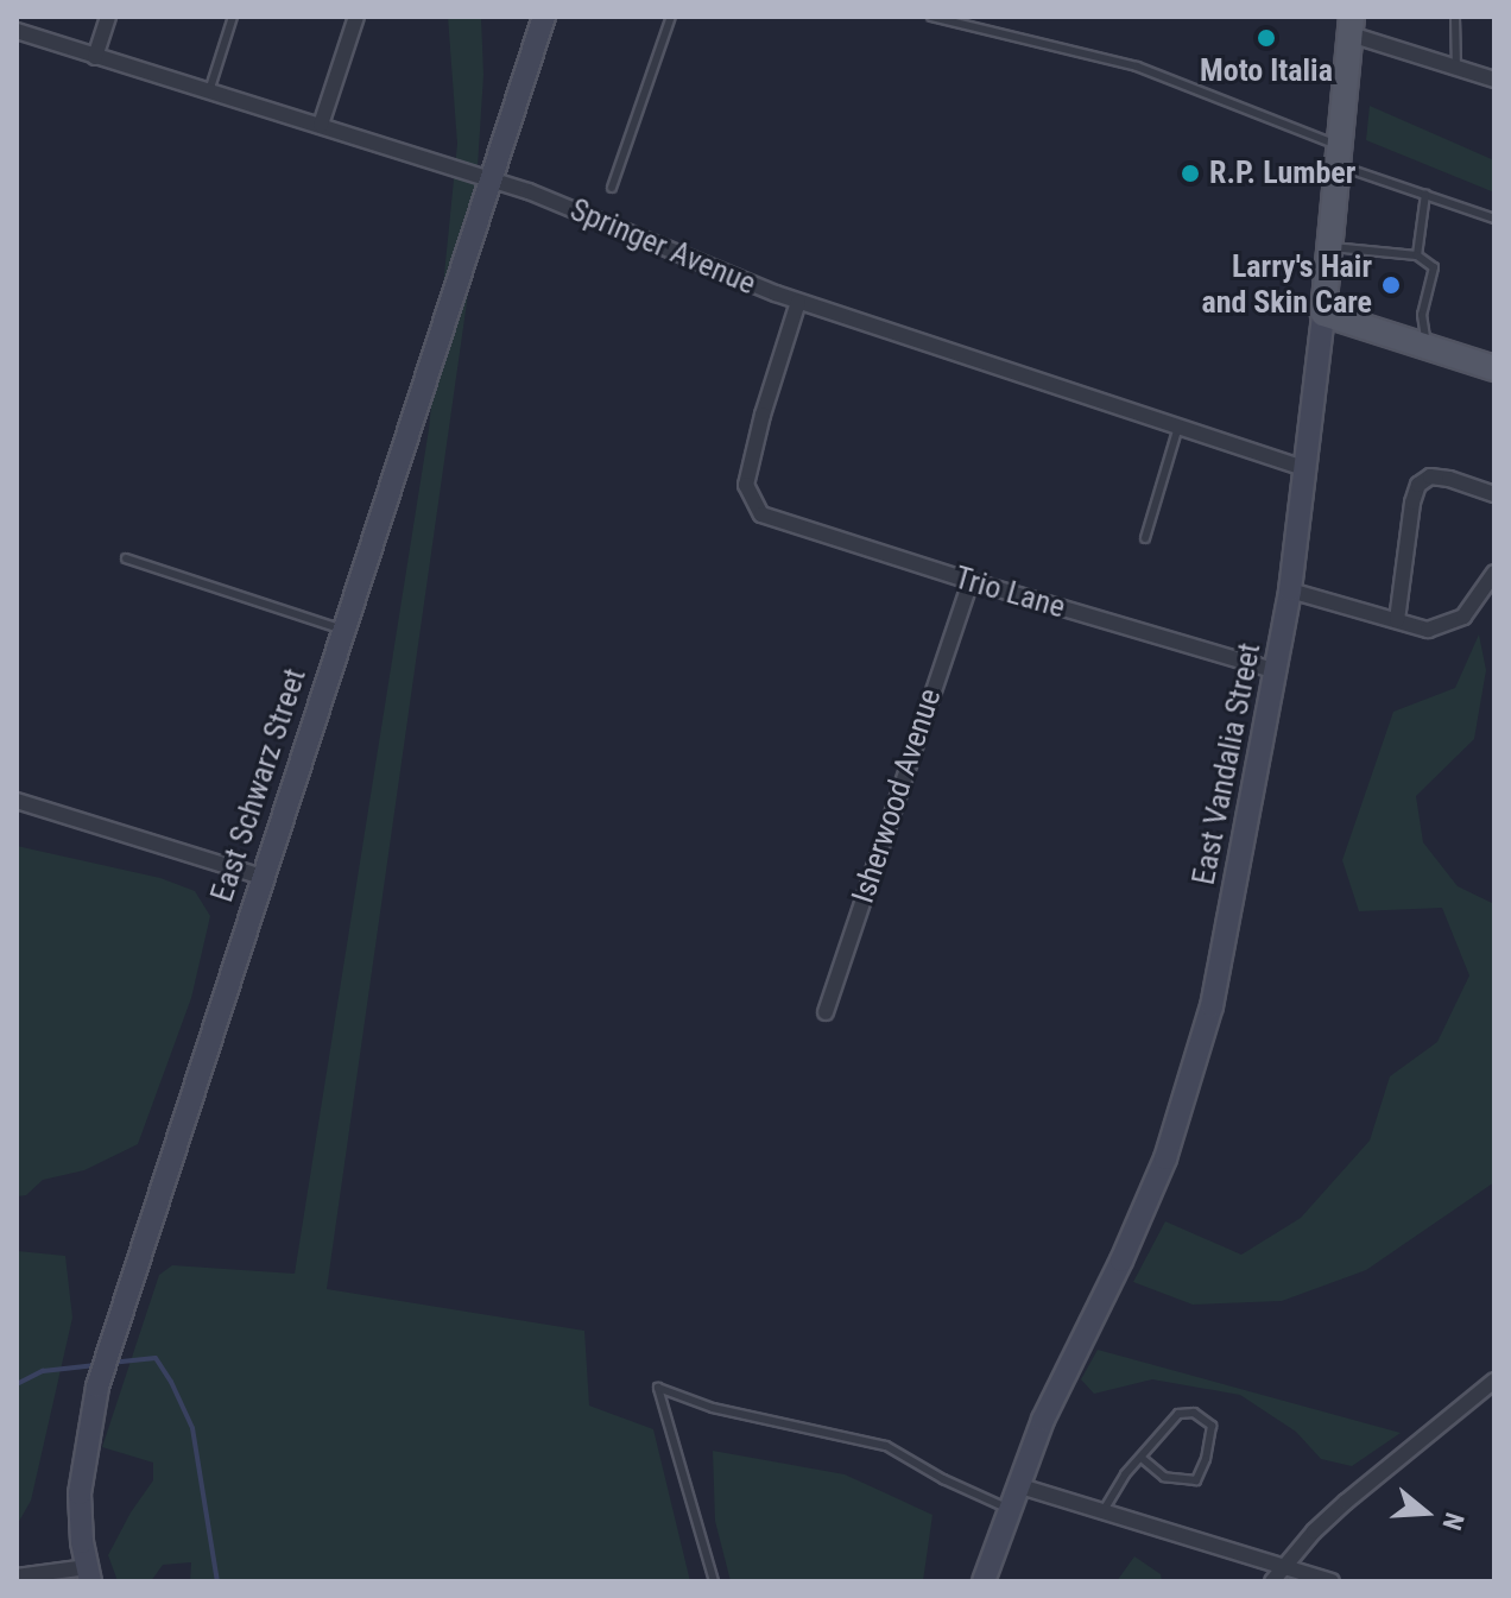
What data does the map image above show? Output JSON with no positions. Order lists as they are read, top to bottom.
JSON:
{
  "streets": {
    "main road": ["East Vandalia Street"],
    "street": [
      "Springer Avenue",
      "Trio Lane",
      "East Schwarz Street",
      "Isherwood Avenue"
    ]
  },
  "crossings": [
    ["Springer Avenue", "Trio Lane"],
    ["Springer Avenue", "East Vandalia Street"],
    ["Springer Avenue", "East Schwarz Street"],
    ["Trio Lane", "East Vandalia Street"],
    ["Trio Lane", "Isherwood Avenue"]
  ],
  "places": ["Moto Italia", "R.P. Lumber", "Larry's Hair and Skin Care"],
  "north": "right"
}
